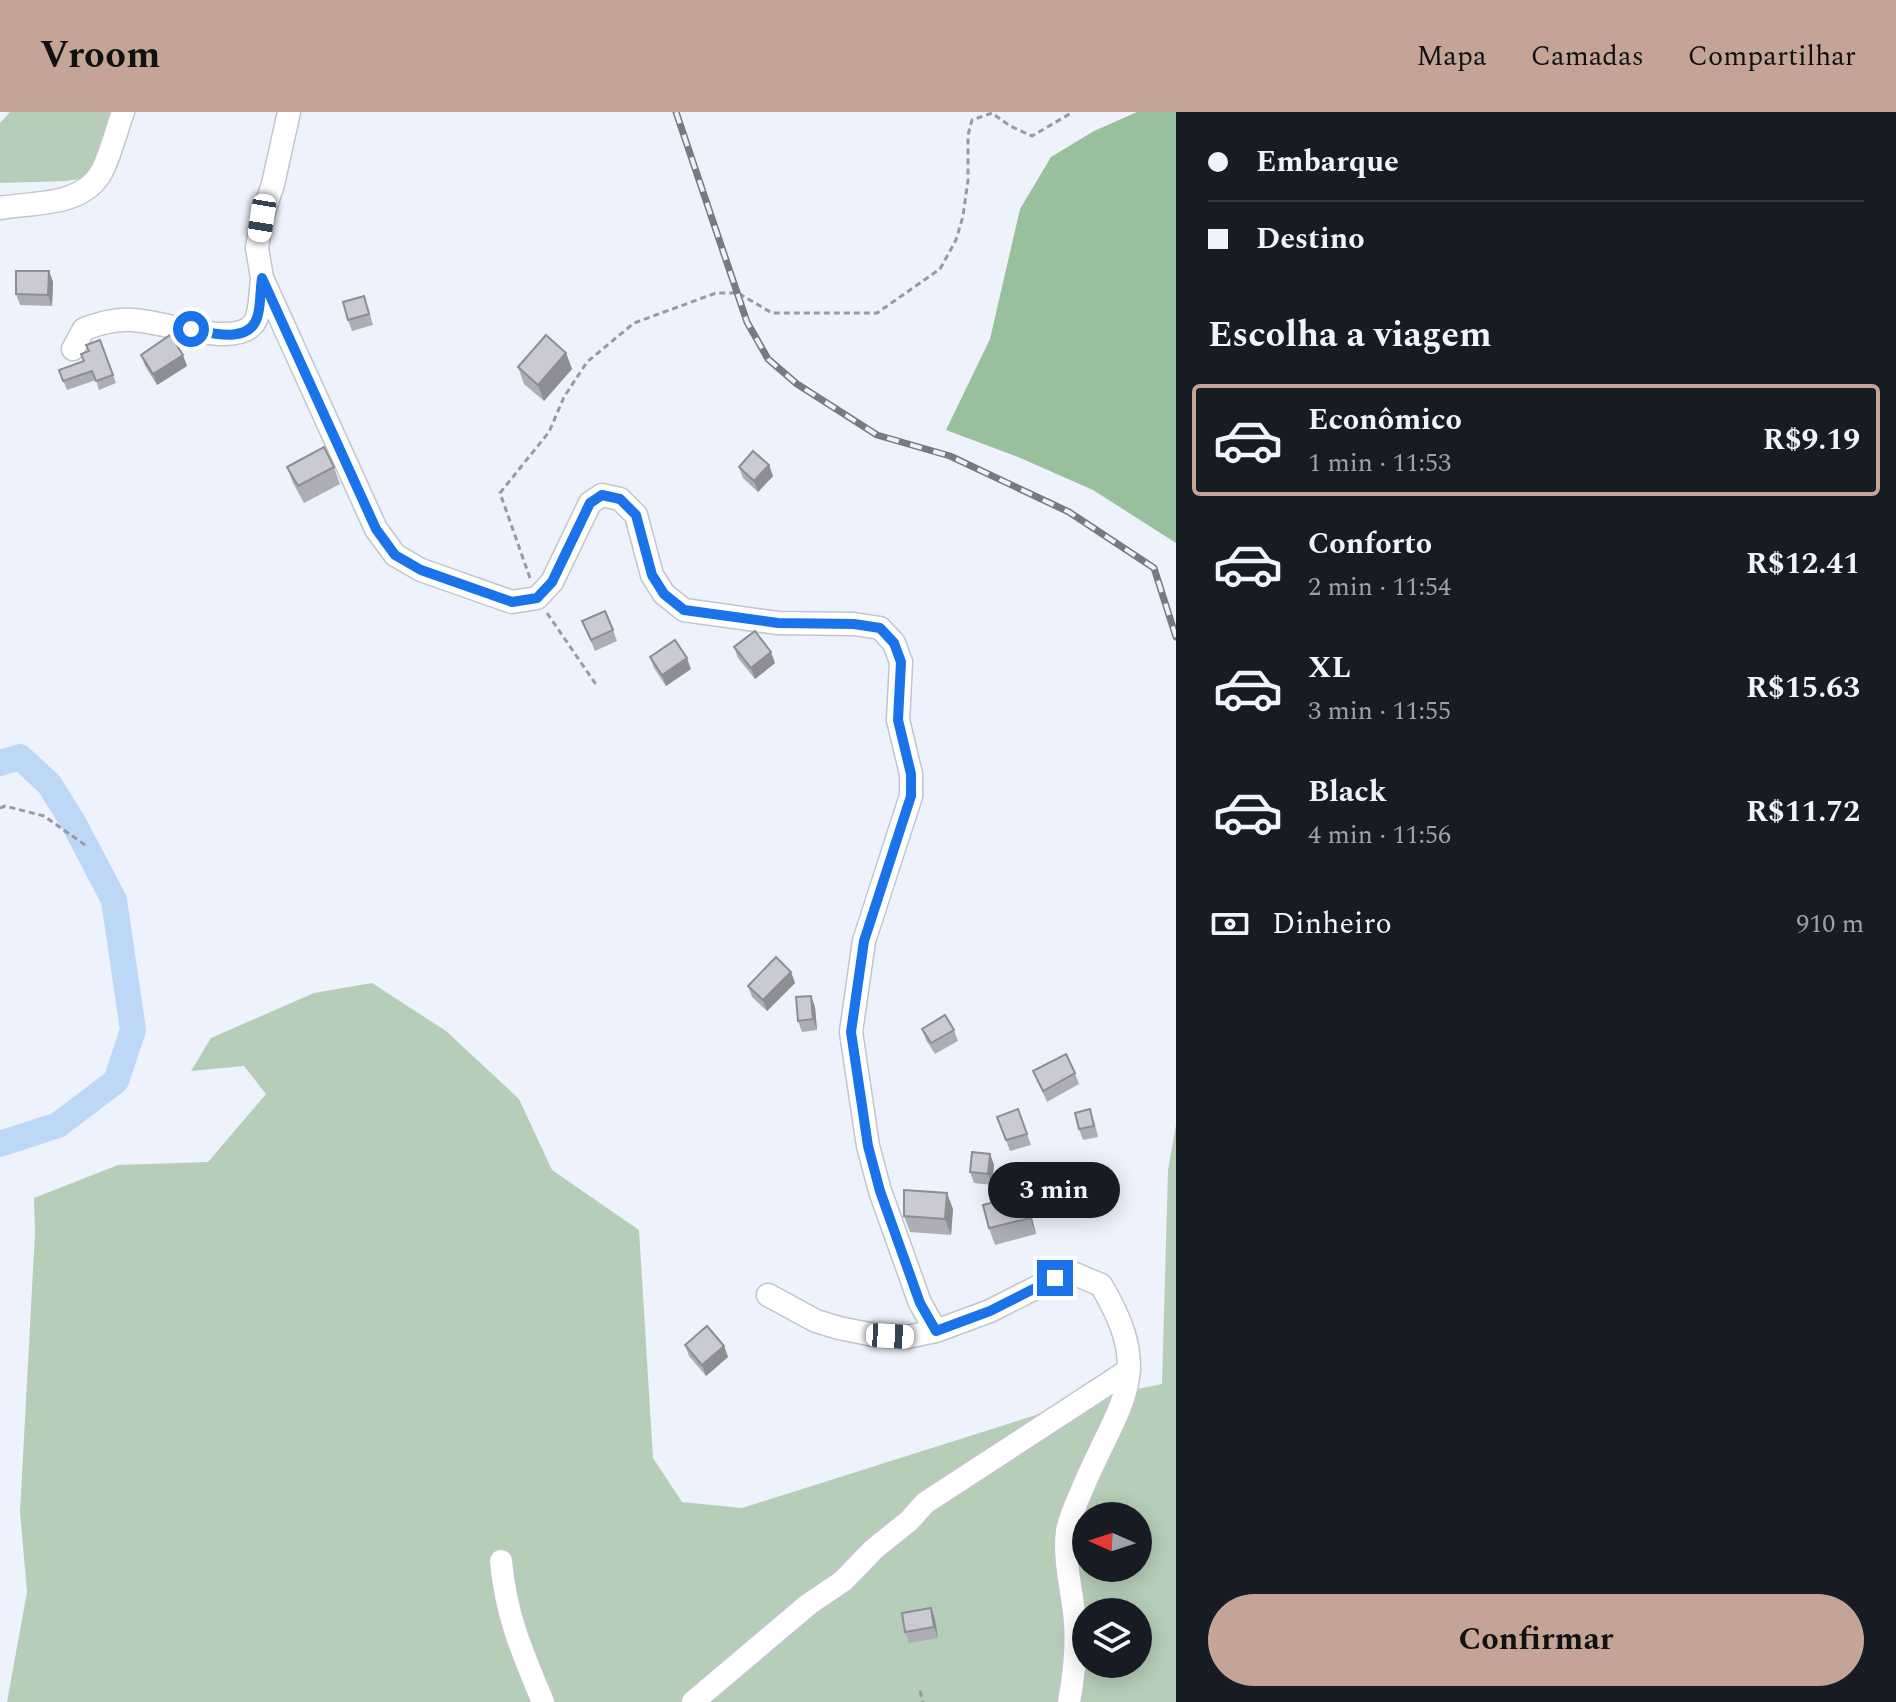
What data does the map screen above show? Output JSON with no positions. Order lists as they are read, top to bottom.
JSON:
{
  "north": "left",
  "page": {
    "header": "Vroom",
    "nav": ["Mapa", "Camadas", "Compartilhar"],
    "banner": ["Embarque", "Destino"],
    "heading": "Escolha a viagem",
    "list": [
      {
        "name": "Econômico",
        "note": "1 min · 11:53",
        "value": "R$9.19"
      },
      {
        "name": "Conforto",
        "note": "2 min · 11:54",
        "value": "R$12.41"
      },
      {
        "name": "XL",
        "note": "3 min · 11:55",
        "value": "R$15.63"
      },
      {
        "name": "Black",
        "note": "4 min · 11:56",
        "value": "R$11.72"
      }
    ],
    "pay": ["Dinheiro", "910 m"],
    "bubble": "3 min",
    "buttons": "Confirmar"
  }
}
